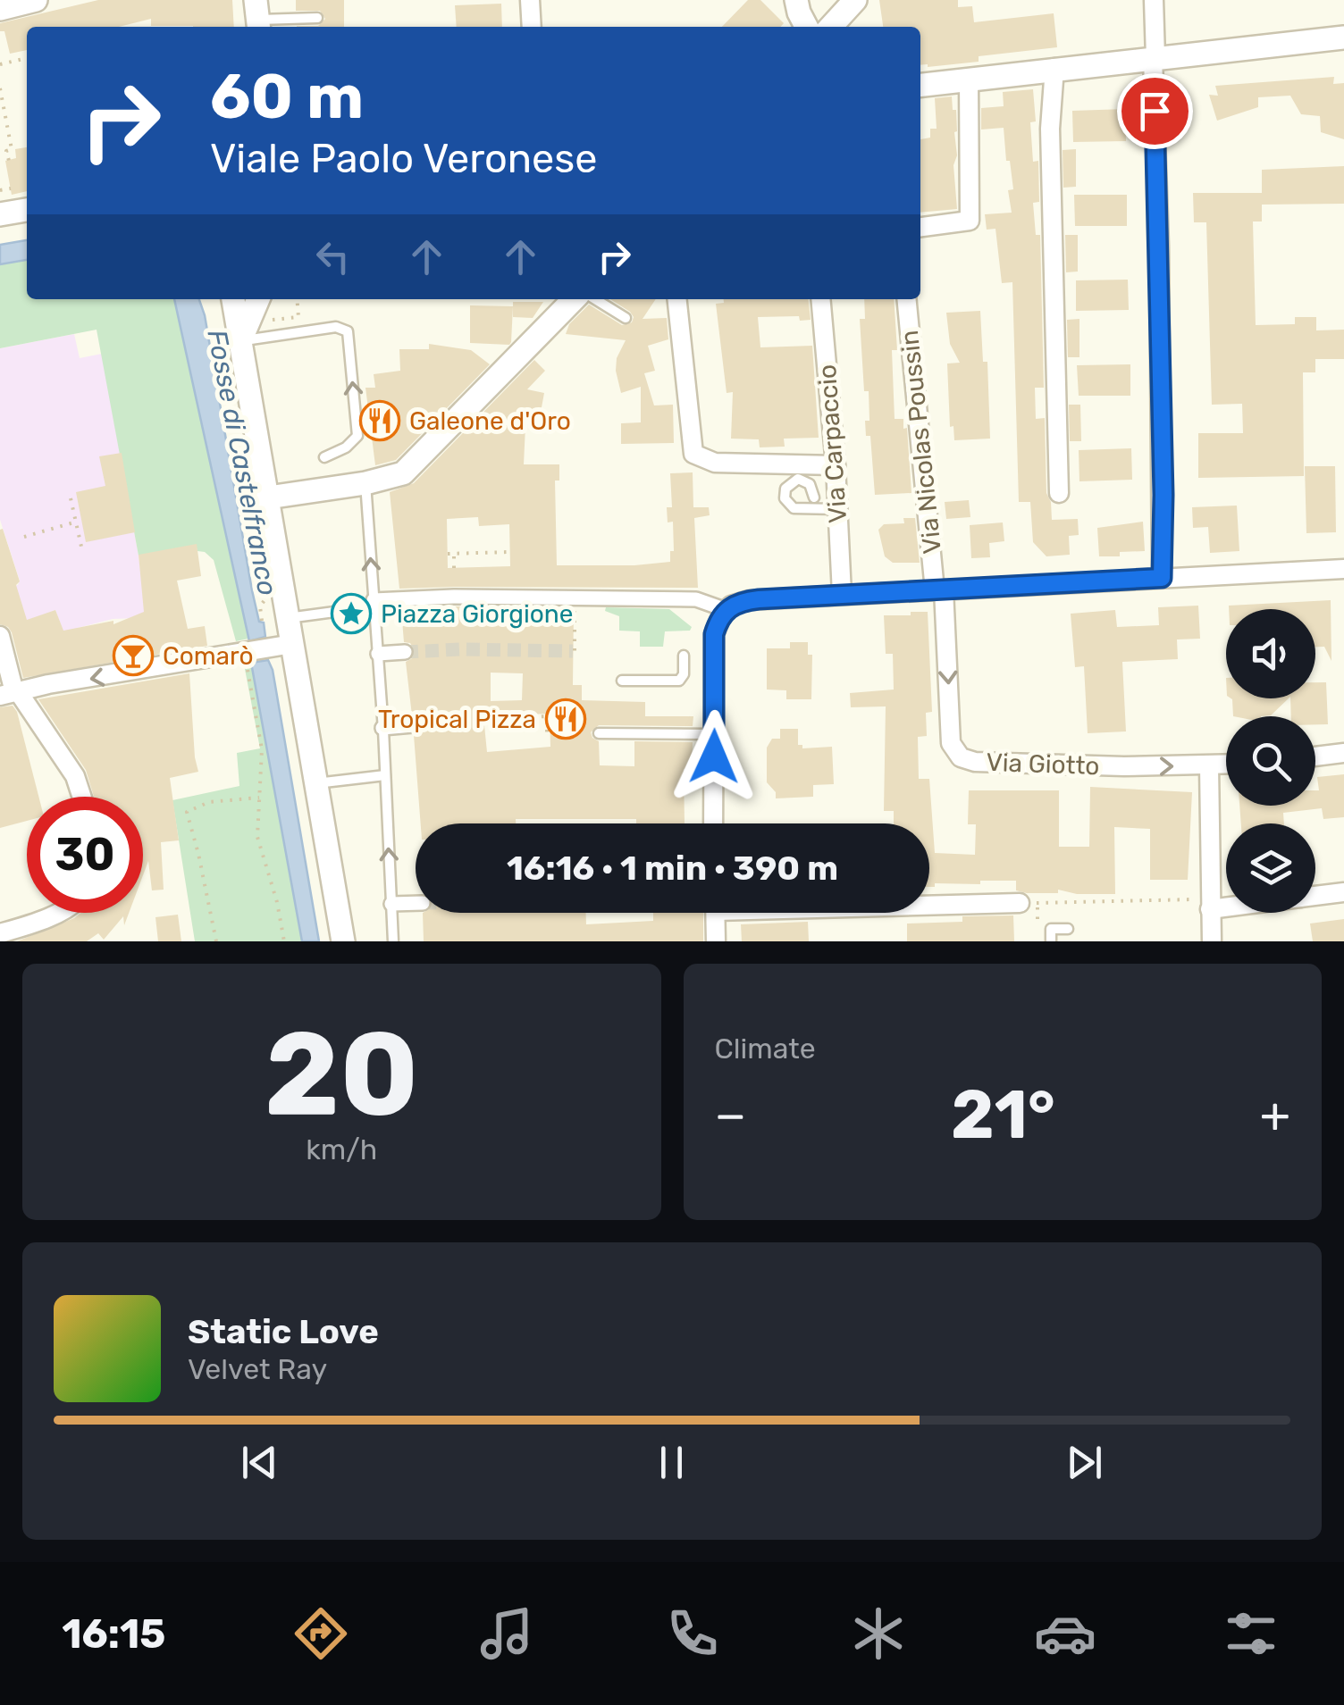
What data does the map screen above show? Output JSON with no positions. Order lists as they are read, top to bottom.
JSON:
{
  "streets": {
    "street": ["Via Nicolas Poussin", "Via Carpaccio", "Via Giotto"]
  },
  "crossings": [
    ["Via Nicolas Poussin", "Via Giotto"]
  ],
  "water": ["Fosse di Castelfranco"],
  "places": {
    "restaurant": ["Galeone d'Oro", "Tropical Pizza"],
    "place": ["Piazza Giorgione"],
    "bar": ["Comarò"]
  },
  "page": {
    "turn": ["60 m", "Viale Paolo Veronese"],
    "limit": "30",
    "trip": "16:16 · 1 min · 390 m",
    "tile": [
      ["20", "km/h"],
      "Climate"
    ],
    "heat": ["−", "21°", "+"],
    "song": ["Static Love", "Velvet Ray"],
    "tabs": "16:15"
  }
}
